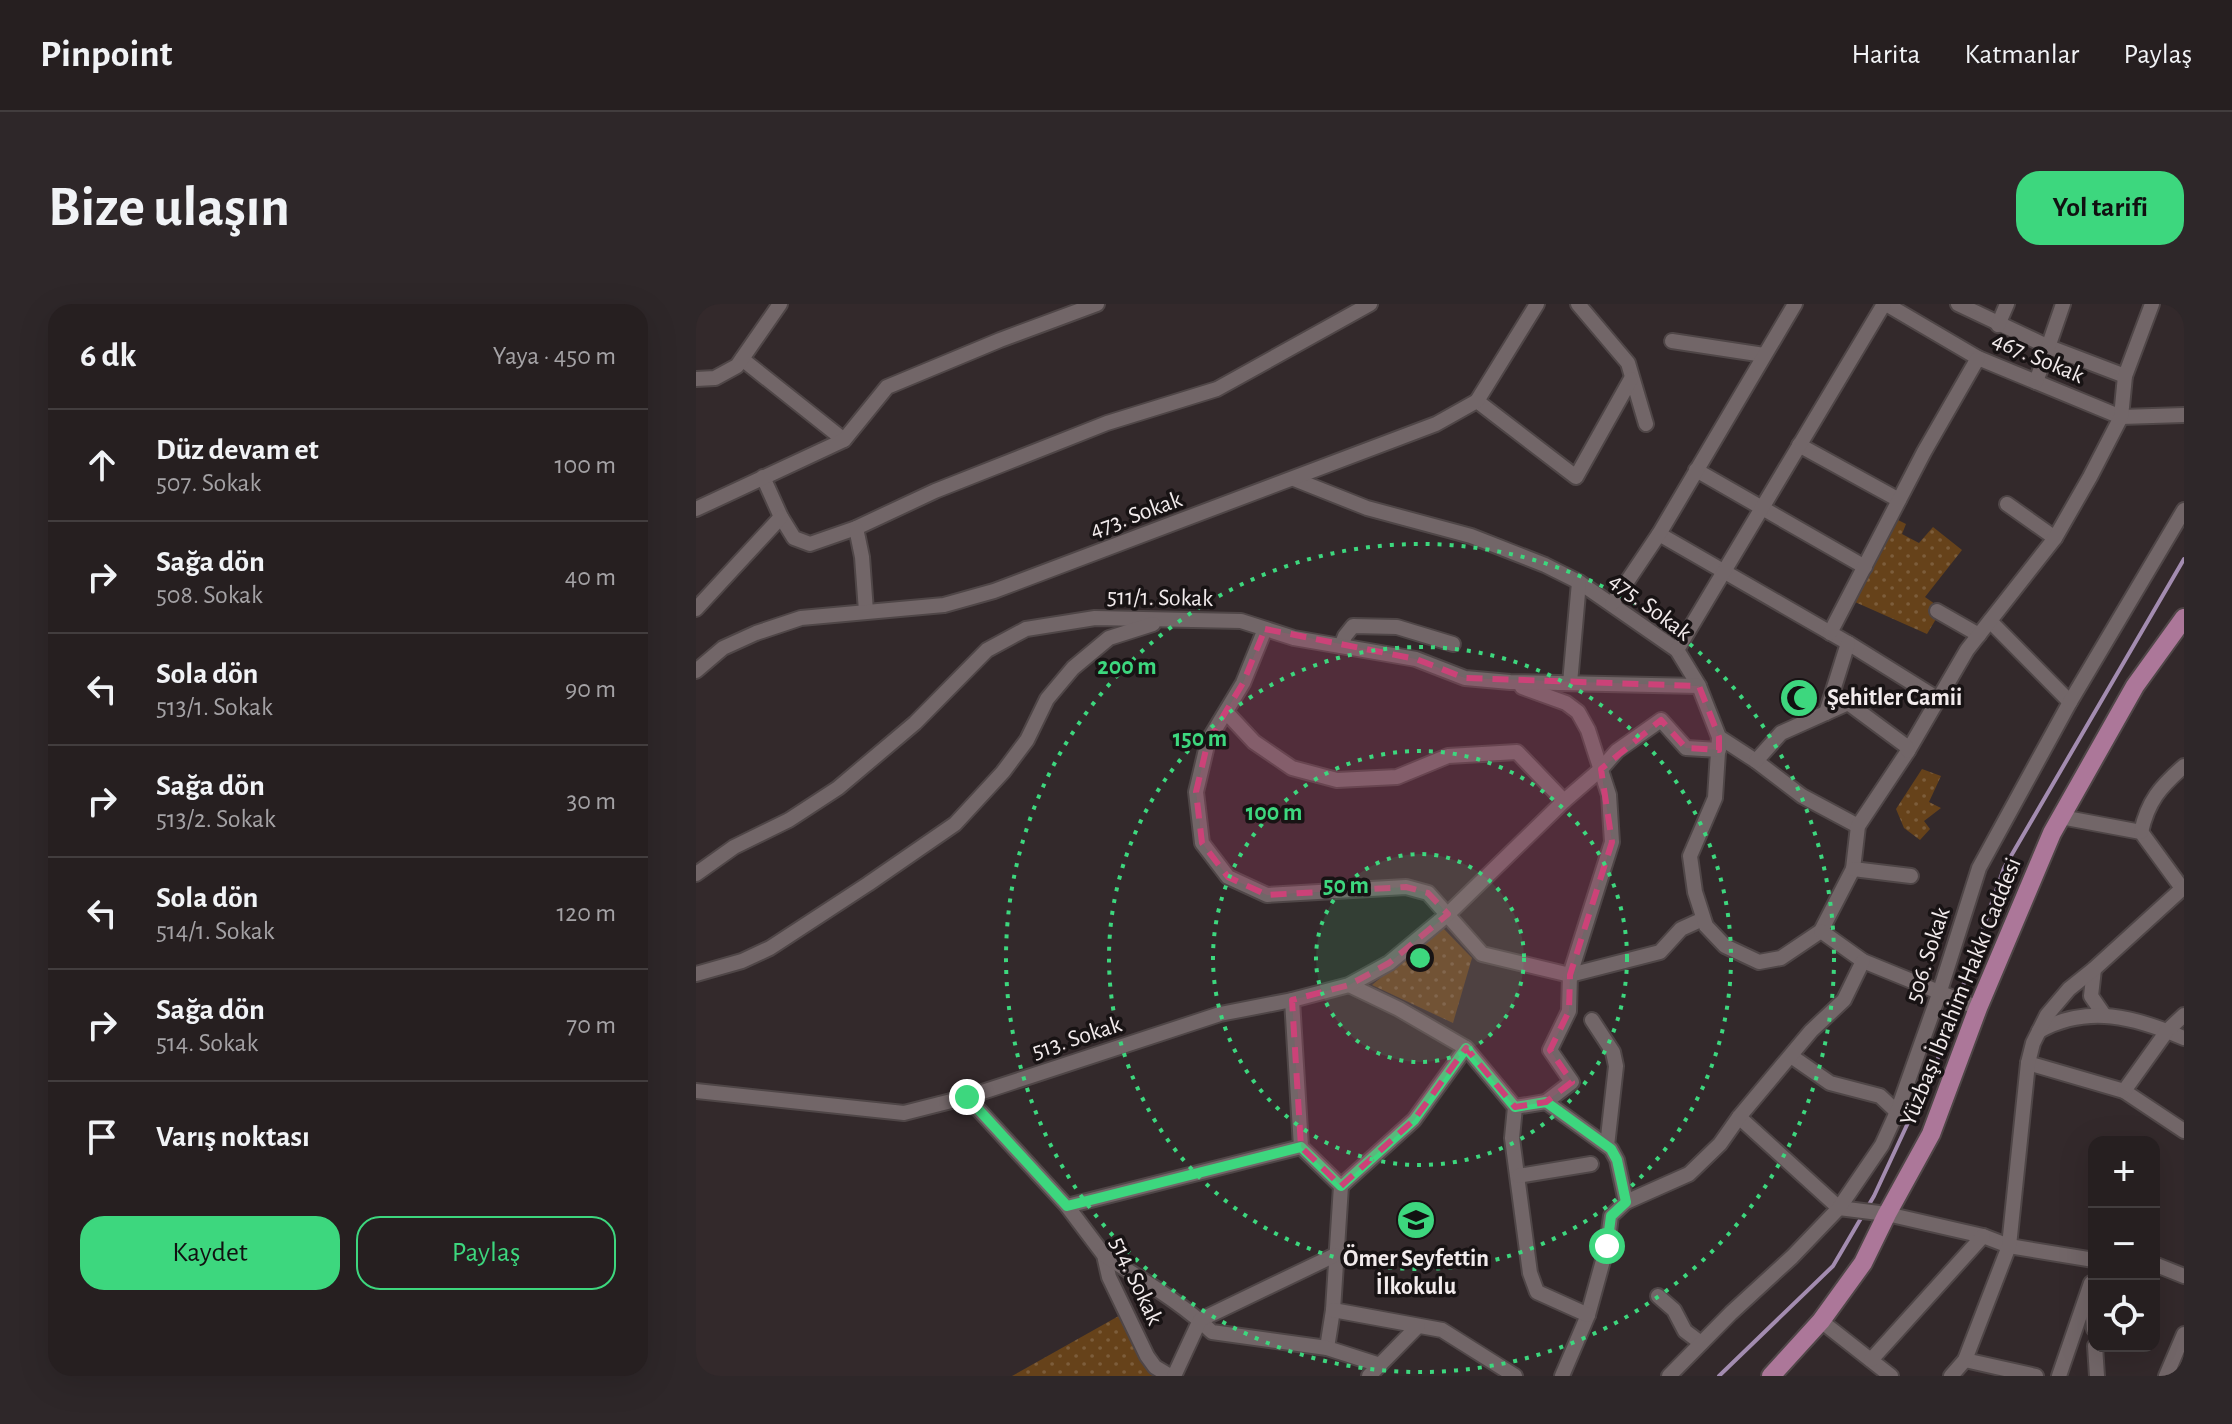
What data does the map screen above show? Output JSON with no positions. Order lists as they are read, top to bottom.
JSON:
{
  "streets": {
    "main road": ["Yüzbaşı İbrahim Hakkı Caddesi"],
    "street": [
      "467. Sokak",
      "473. Sokak",
      "511/1. Sokak",
      "475. Sokak",
      "506. Sokak",
      "513. Sokak",
      "514. Sokak"
    ]
  },
  "crossings": [
    ["473. Sokak", "475. Sokak"],
    ["511/1. Sokak", "475. Sokak"],
    ["475. Sokak", "513. Sokak"],
    ["513. Sokak", "514. Sokak"]
  ],
  "places": {
    "mosque": ["Şehitler Camii"],
    "school or university": ["Ömer Seyfettin İlkokulu"]
  },
  "page": {
    "header": "Pinpoint",
    "nav": ["Harita", "Katmanlar", "Paylaş"],
    "buttons": [
      "Yol tarifi",
      ["Kaydet", "Paylaş"]
    ],
    "title": "Bize ulaşın",
    "heading": ["6 dk", "Yaya · 450 m"],
    "list": [
      ["Düz devam et", "507. Sokak", "100 m"],
      ["Sağa dön", "508. Sokak", "40 m"],
      ["Sola dön", "513/1. Sokak", "90 m"],
      ["Sağa dön", "513/2. Sokak", "30 m"],
      ["Sola dön", "514/1. Sokak", "120 m"],
      ["Sağa dön", "514. Sokak", "70 m"],
      "Varış noktası"
    ],
    "map_buttons": ["+", "−"]
  },
  "rings": [
    "200 m",
    "150 m",
    "100 m",
    "50 m"
  ]
}
